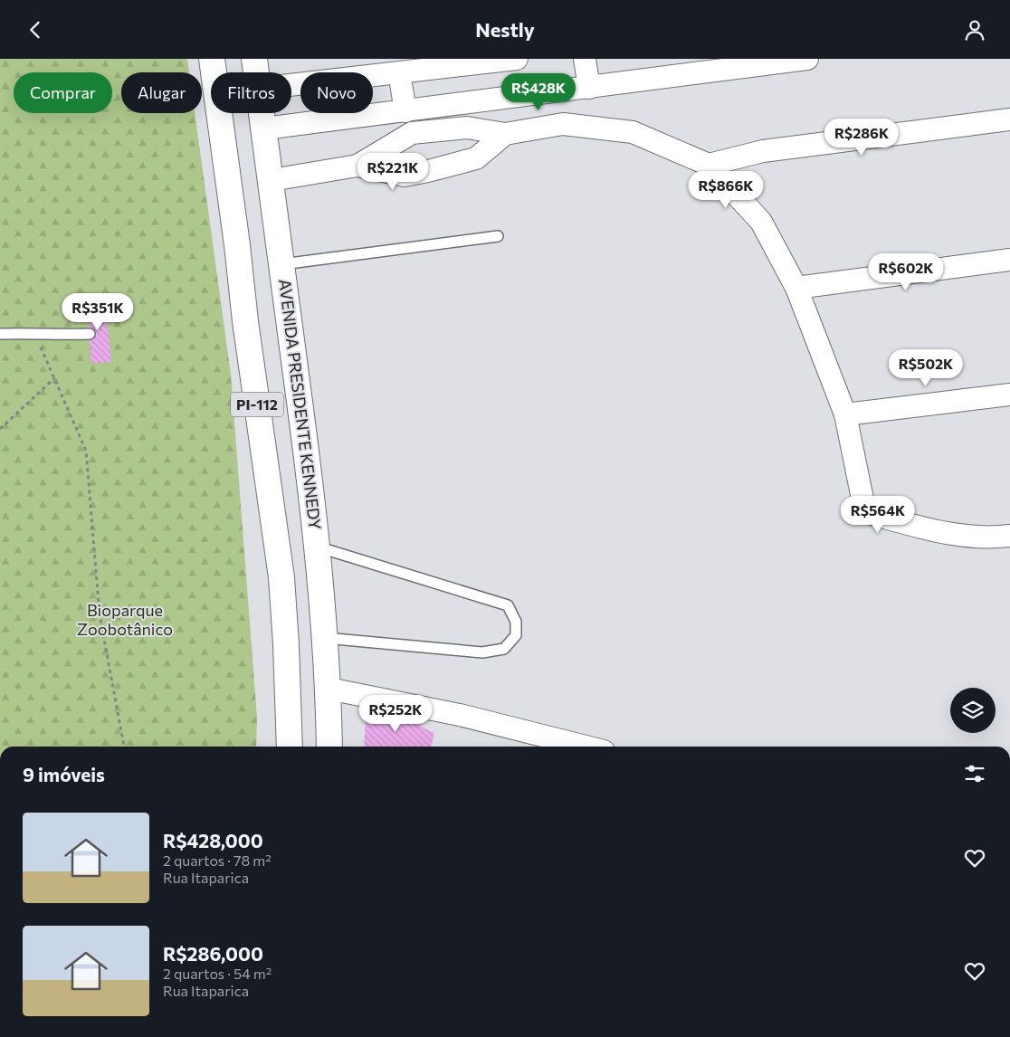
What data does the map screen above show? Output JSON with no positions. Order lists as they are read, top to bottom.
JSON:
{
  "streets": {
    "main road": ["PI-112", "AVENIDA PRESIDENTE KENNEDY"]
  },
  "parks": ["Bioparque Zoobotânico"],
  "page": {
    "header": "Nestly",
    "chip": [
      "Comprar",
      "Alugar",
      "Filtros",
      "Novo"
    ],
    "price": [
      "R$428K",
      "R$286K",
      "R$221K",
      "R$866K",
      "R$602K",
      "R$351K",
      "R$502K",
      "R$564K",
      "R$252K"
    ],
    "heading": "9 imóveis",
    "list": [
      {
        "name": "R$428,000",
        "note": "2 quartos · 78 m² · Rua Itaparica"
      },
      {
        "name": "R$286,000",
        "note": "2 quartos · 54 m² · Rua Itaparica"
      }
    ]
  }
}
